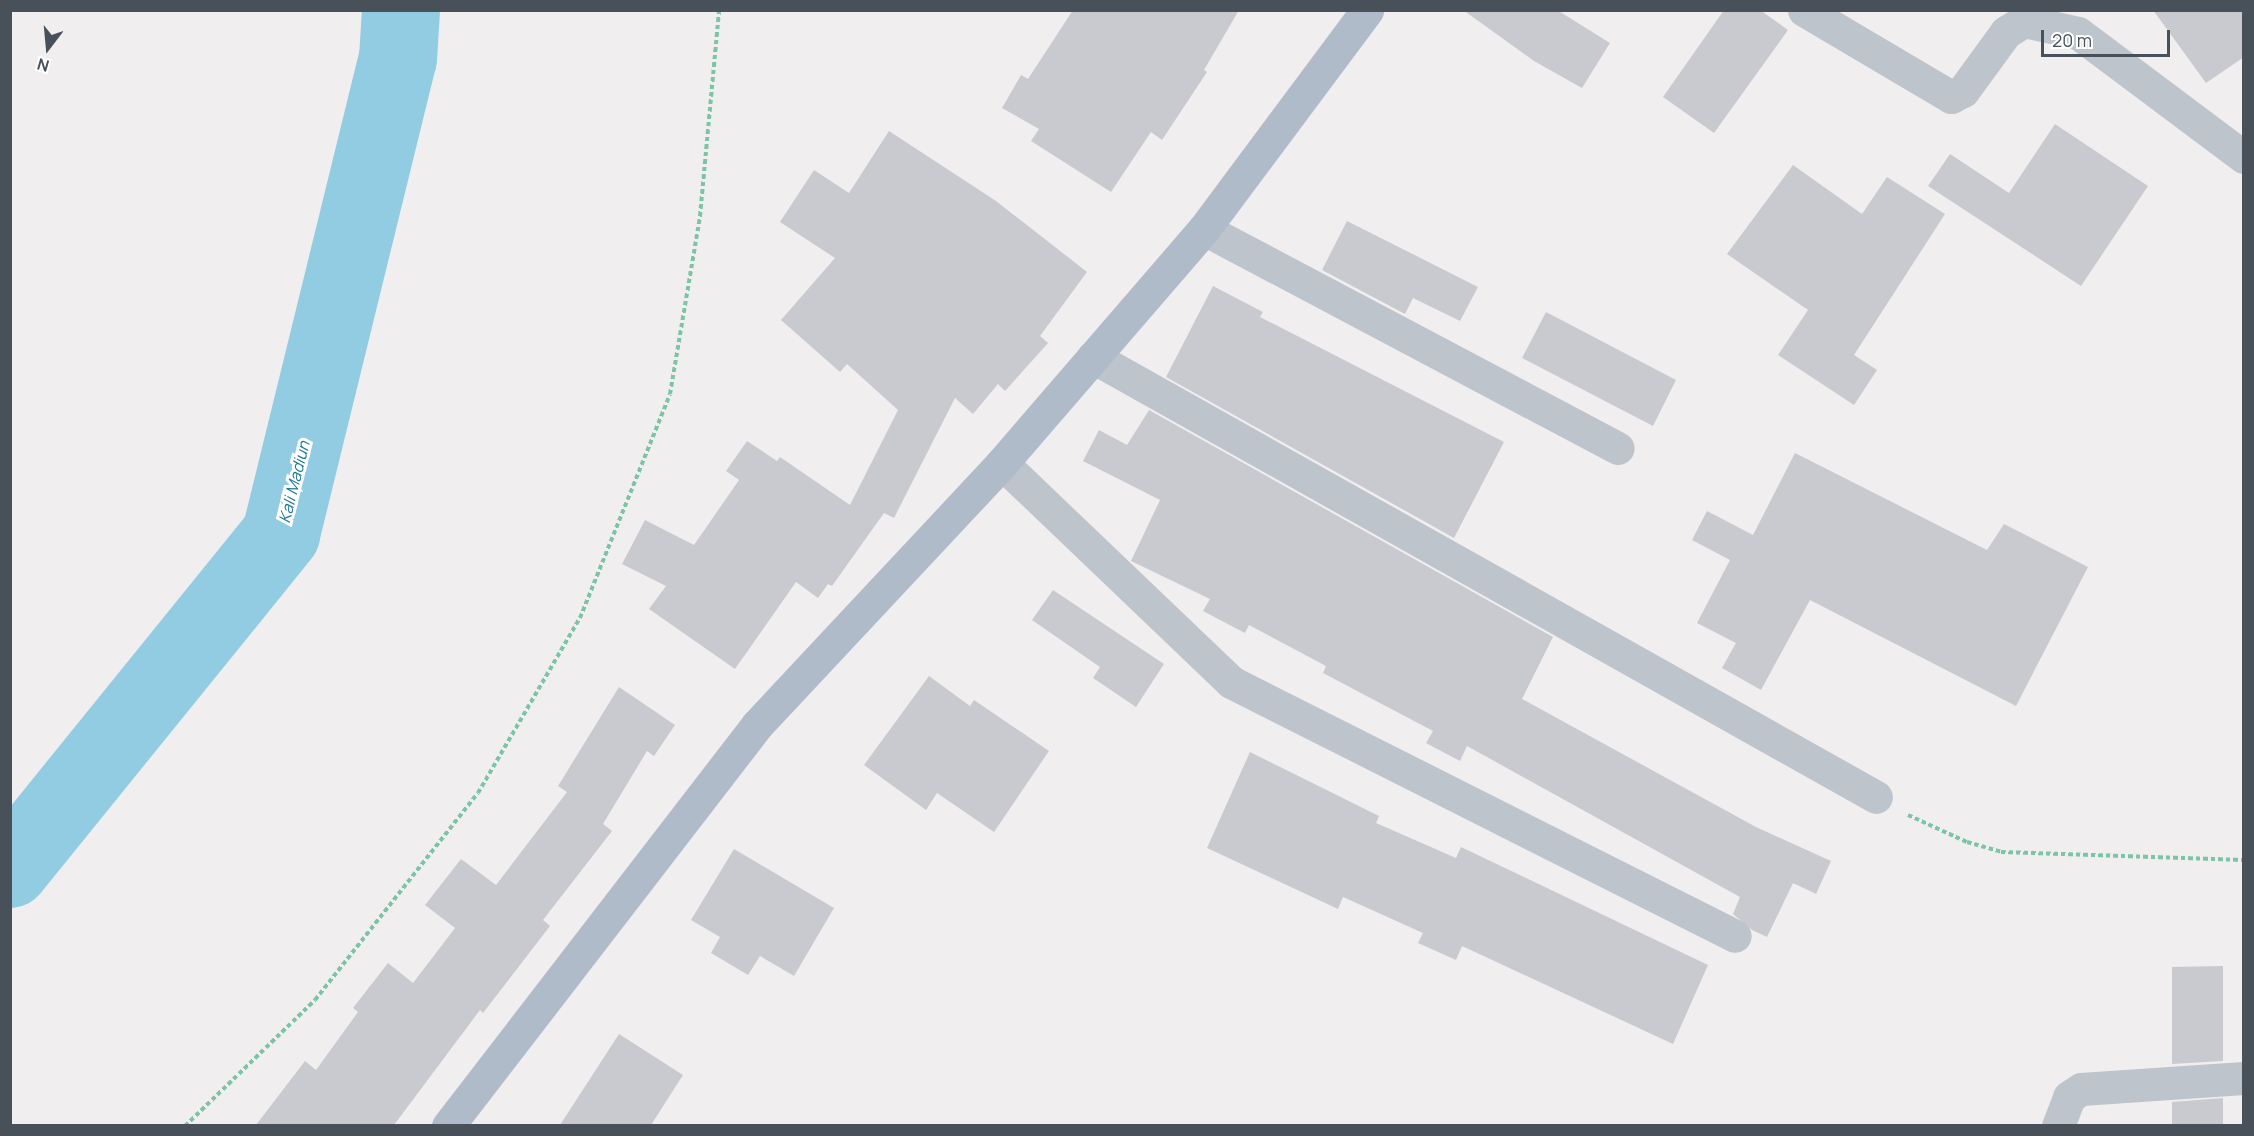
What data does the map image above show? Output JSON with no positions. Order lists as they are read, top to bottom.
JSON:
{
  "water": ["Kali Madiun"],
  "scale_bar": "20 m",
  "north": "bottom"
}
